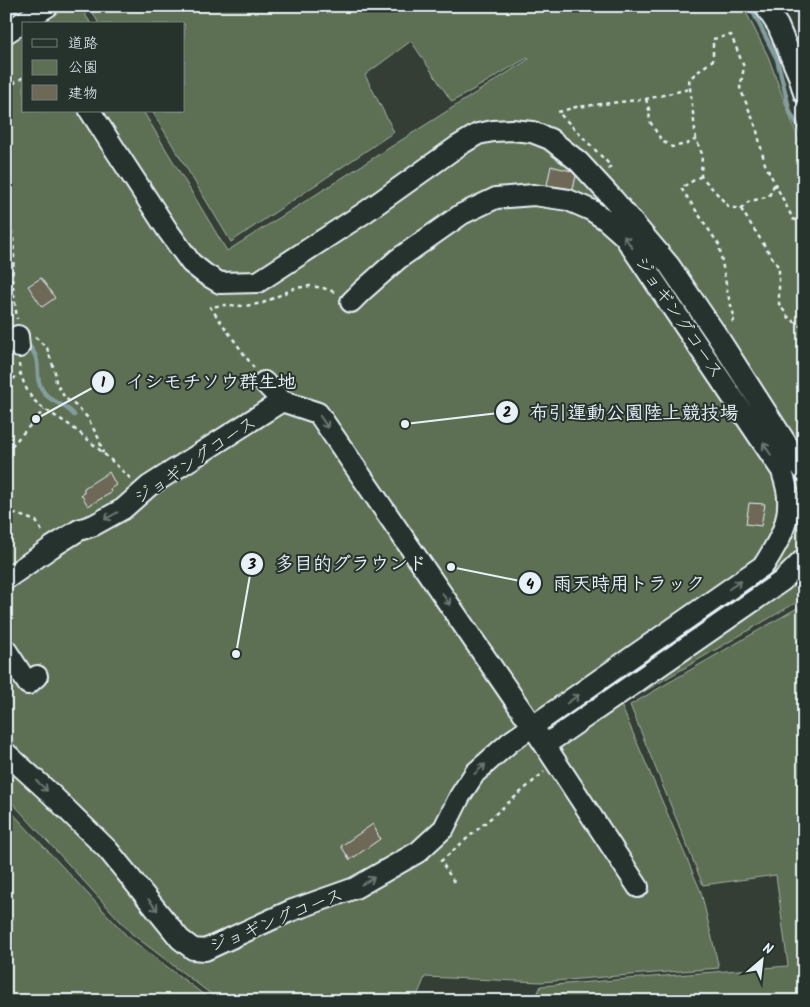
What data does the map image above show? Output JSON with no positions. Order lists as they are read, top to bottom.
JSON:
{
  "streets": {
    "street": ["ジョギングコース"]
  },
  "places": [
    "イシモチソウ群生地",
    "布引運動公園陸上競技場",
    "雨天時用トラック",
    "多目的グラウンド"
  ],
  "legend": ["道路", "公園", "建物"],
  "north": "top right"
}
